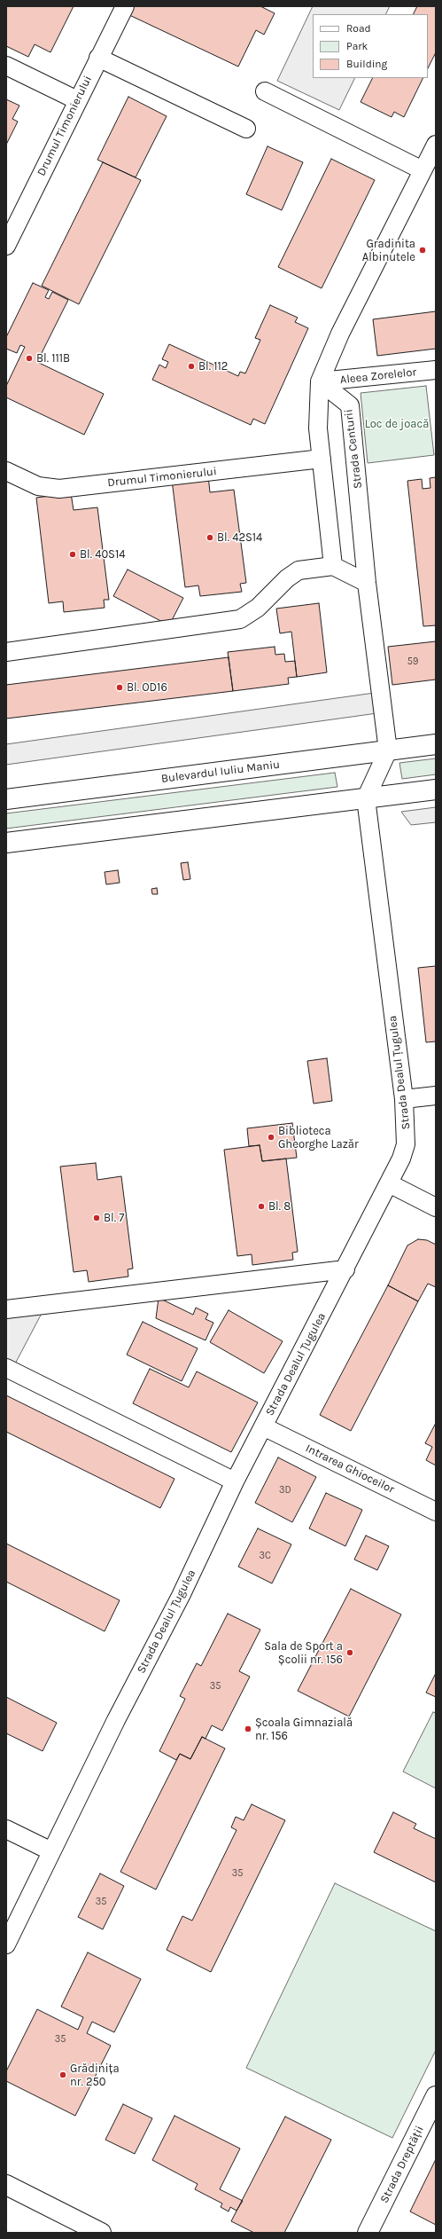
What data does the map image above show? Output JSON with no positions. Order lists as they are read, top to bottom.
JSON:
{
  "streets": {
    "main road": ["Bulevardul Iuliu Maniu", "Strada Dreptății"],
    "street": [
      "Drumul Timonierului",
      "Aleea Zorelelor",
      "Strada Centurii",
      "Strada Dealul Țugulea",
      "Intrarea Ghioceilor"
    ]
  },
  "crossings": [
    ["Aleea Zorelelor", "Strada Centurii"],
    ["Strada Centurii", "Bulevardul Iuliu Maniu"],
    ["Strada Dealul Țugulea", "Intrarea Ghioceilor"]
  ],
  "parks": ["Loc de joacă"],
  "places": [
    "Gradinita Albinutele",
    "Bl. 111B",
    "Bl. 112",
    "Bl. 42S14",
    "Bl. 40S14",
    "Bl. OD16",
    "Biblioteca Gheorghe Lazăr",
    "Bl. 8",
    "Bl. 7",
    "Sala de Sport a Școlii nr. 156",
    "Școala Gimnazială nr. 156",
    "Grădinița nr. 250"
  ],
  "house_numbers": [
    "59",
    "3D",
    "3C",
    "35",
    "35",
    "35",
    "35"
  ],
  "legend": ["Road", "Park", "Building"]
}
